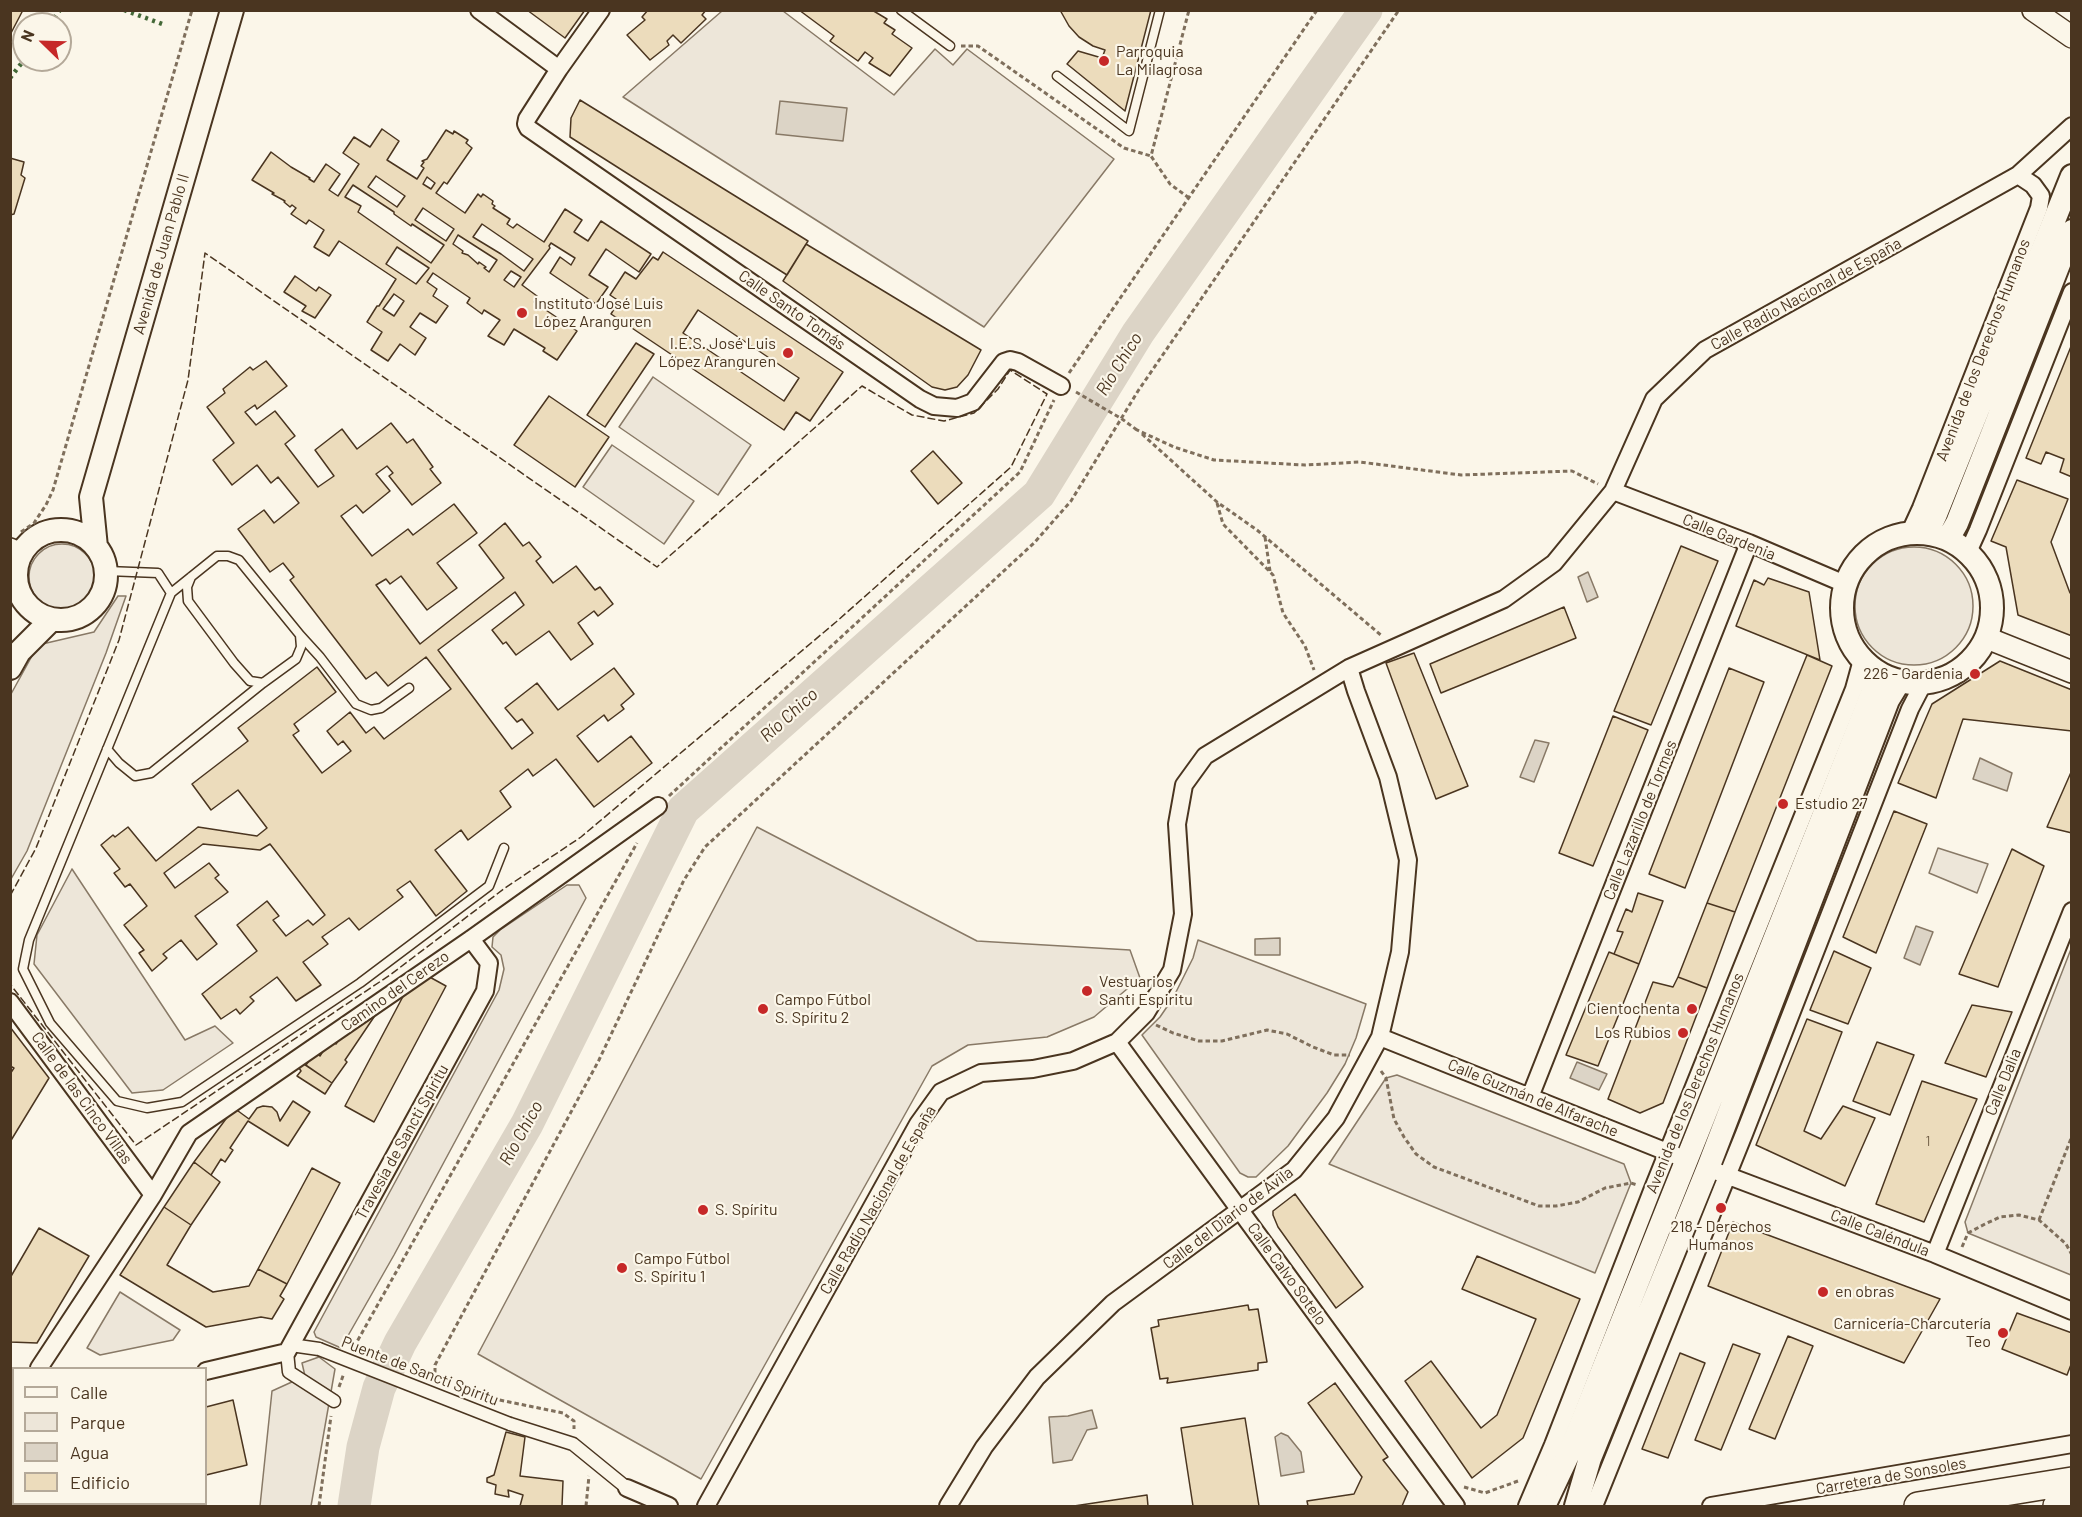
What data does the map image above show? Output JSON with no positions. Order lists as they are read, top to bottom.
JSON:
{
  "streets": {
    "main road": ["Avenida de Juan Pablo II", "Avenida de los Derechos Humanos"],
    "street": [
      "Calle Radio Nacional de España",
      "Calle Santo Tomás",
      "Calle Gardenia",
      "Calle Lazarillo de Tormes",
      "Camino del Cerezo",
      "Calle Dalia",
      "Calle de las Cinco Villas",
      "Calle Guzmán de Alfarache",
      "Travesía de Sancti Spiritu",
      "Calle del Diario de Ávila",
      "Calle Caléndula",
      "Calle Calvo Sotelo",
      "Puente de Sancti Spiritu",
      "Carretera de Sonsoles"
    ]
  },
  "crossings": [
    ["Calle Radio Nacional de España", "Avenida de los Derechos Humanos"],
    ["Calle Radio Nacional de España", "Calle Gardenia"],
    ["Calle Radio Nacional de España", "Calle del Diario de Ávila"],
    ["Calle Radio Nacional de España", "Calle Calvo Sotelo"],
    ["Avenida de los Derechos Humanos", "Calle Gardenia"],
    ["Avenida de los Derechos Humanos", "Calle Guzmán de Alfarache"],
    ["Avenida de los Derechos Humanos", "Calle Caléndula"],
    ["Calle Gardenia", "Calle Lazarillo de Tormes"],
    ["Calle Lazarillo de Tormes", "Calle Guzmán de Alfarache"],
    ["Camino del Cerezo", "Calle de las Cinco Villas"],
    ["Camino del Cerezo", "Travesía de Sancti Spiritu"],
    ["Calle Dalia", "Calle Caléndula"],
    ["Calle Guzmán de Alfarache", "Calle del Diario de Ávila"],
    ["Calle Guzmán de Alfarache", "Calle Caléndula"],
    ["Travesía de Sancti Spiritu", "Puente de Sancti Spiritu"],
    ["Calle del Diario de Ávila", "Calle Calvo Sotelo"]
  ],
  "water": ["Río Chico"],
  "places": [
    "Parroquia La Milagrosa",
    "Instituto José Luis López Aranguren",
    "I.E.S. José Luis López Aranguren",
    "226 - Gardenia",
    "Estudio 27",
    "Vestuarios Santi Espiritu",
    "Campo Fútbol S. Spíritu 2",
    "Cientochenta",
    "Los Rubios",
    "218 - Derechos Humanos",
    "S. Spíritu",
    "Campo Fútbol S. Spíritu 1",
    "en obras",
    "Carnicería-Charcutería Teo"
  ],
  "house_numbers": ["1"],
  "legend": [
    "Calle",
    "Parque",
    "Agua",
    "Edificio"
  ],
  "north": "top left"
}
